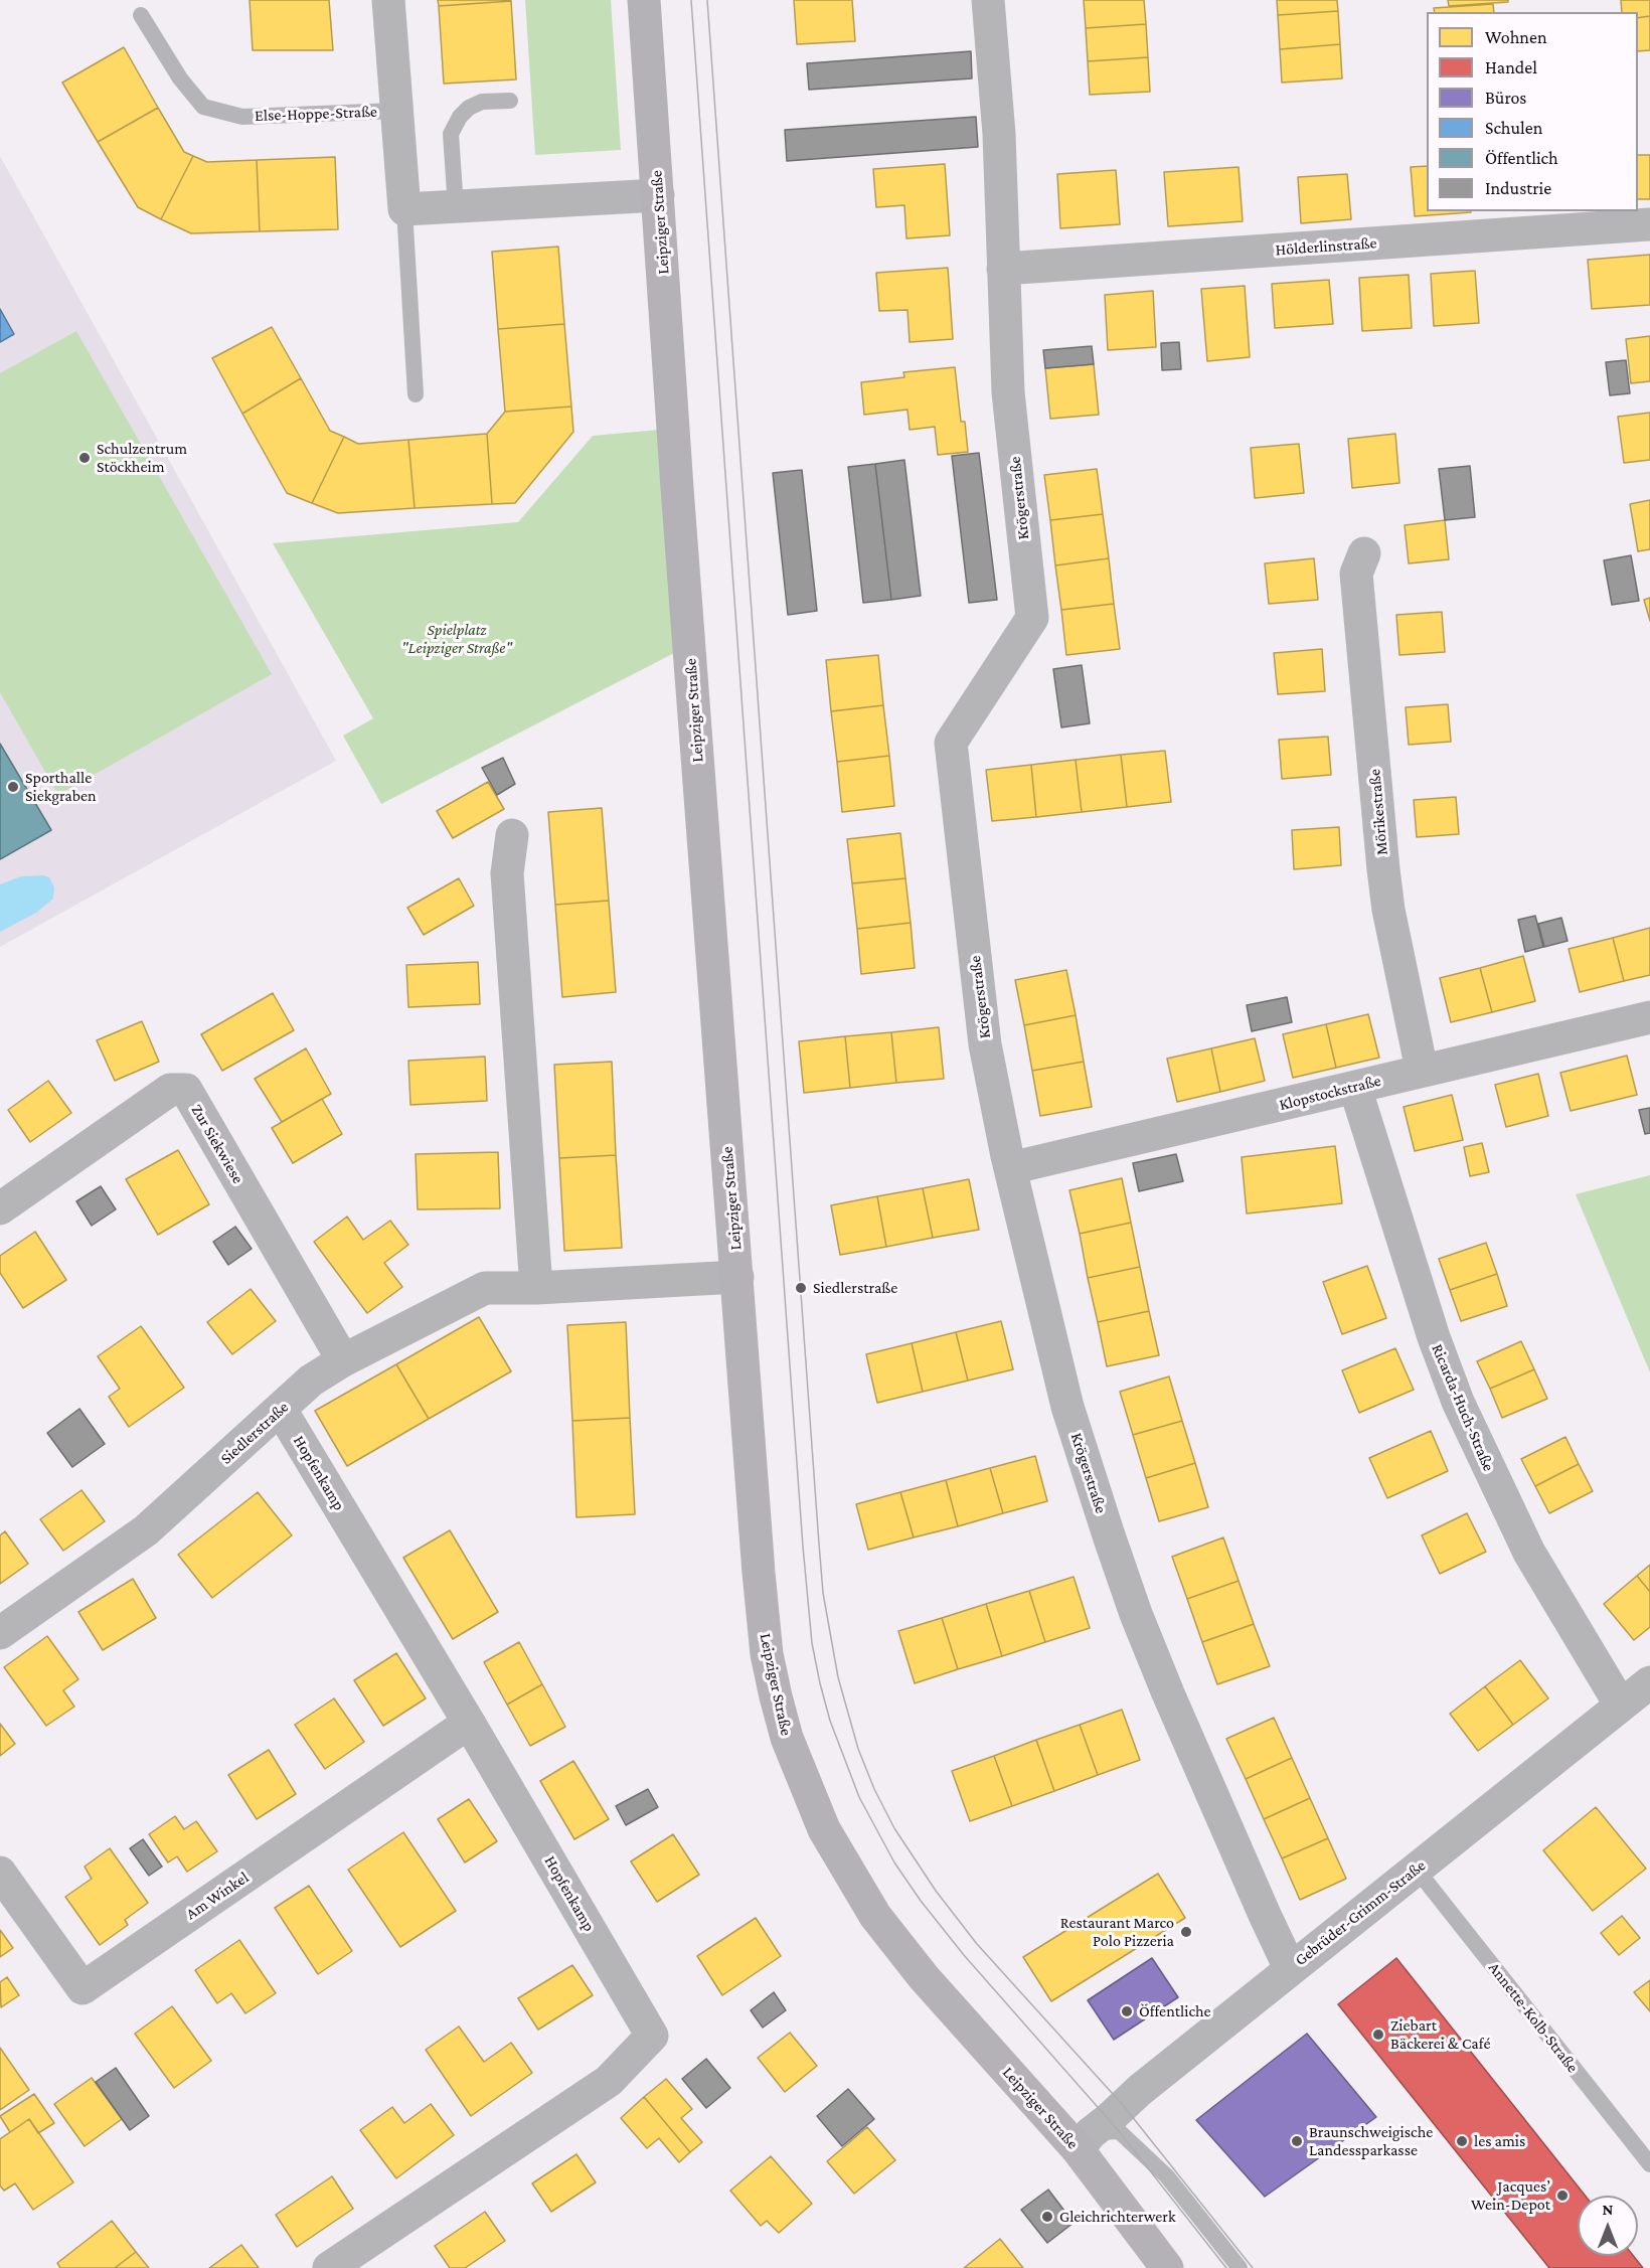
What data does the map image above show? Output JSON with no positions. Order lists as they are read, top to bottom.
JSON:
{
  "streets": {
    "street": [
      "Else-Hoppe-Straße",
      "Leipziger Straße",
      "Hölderlinstraße",
      "Krögerstraße",
      "Mörikestraße",
      "Klopstockstraße",
      "Zur Siekwiese",
      "Ricarda-Huch-Straße",
      "Siedlerstraße",
      "Hopfenkamp",
      "Am Winkel",
      "Gebrüder-Grimm-Straße"
    ],
    "lane": ["Annette-Kolb-Straße"]
  },
  "crossings": [
    ["Leipziger Straße", "Siedlerstraße"],
    ["Leipziger Straße", "Gebrüder-Grimm-Straße"],
    ["Hölderlinstraße", "Krögerstraße"],
    ["Krögerstraße", "Klopstockstraße"],
    ["Krögerstraße", "Gebrüder-Grimm-Straße"],
    ["Mörikestraße", "Klopstockstraße"],
    ["Klopstockstraße", "Ricarda-Huch-Straße"],
    ["Zur Siekwiese", "Siedlerstraße"],
    ["Ricarda-Huch-Straße", "Gebrüder-Grimm-Straße"],
    ["Siedlerstraße", "Hopfenkamp"],
    ["Hopfenkamp", "Am Winkel"],
    ["Gebrüder-Grimm-Straße", "Annette-Kolb-Straße"]
  ],
  "parks": ["Spielplatz \"Leipziger Straße\""],
  "places": [
    "Schulzentrum Stöckheim",
    "Sporthalle Siekgraben",
    "Siedlerstraße",
    "Restaurant Marco Polo Pizzeria",
    "Öffentliche",
    "Ziebart Bäckerei & Café",
    "Braunschweigische Landessparkasse",
    "les amis",
    "Jacques’ Wein-Depot",
    "Gleichrichterwerk"
  ],
  "legend": [
    "Wohnen",
    "Handel",
    "Büros",
    "Schulen",
    "Öffentlich",
    "Industrie"
  ],
  "north": "top"
}
